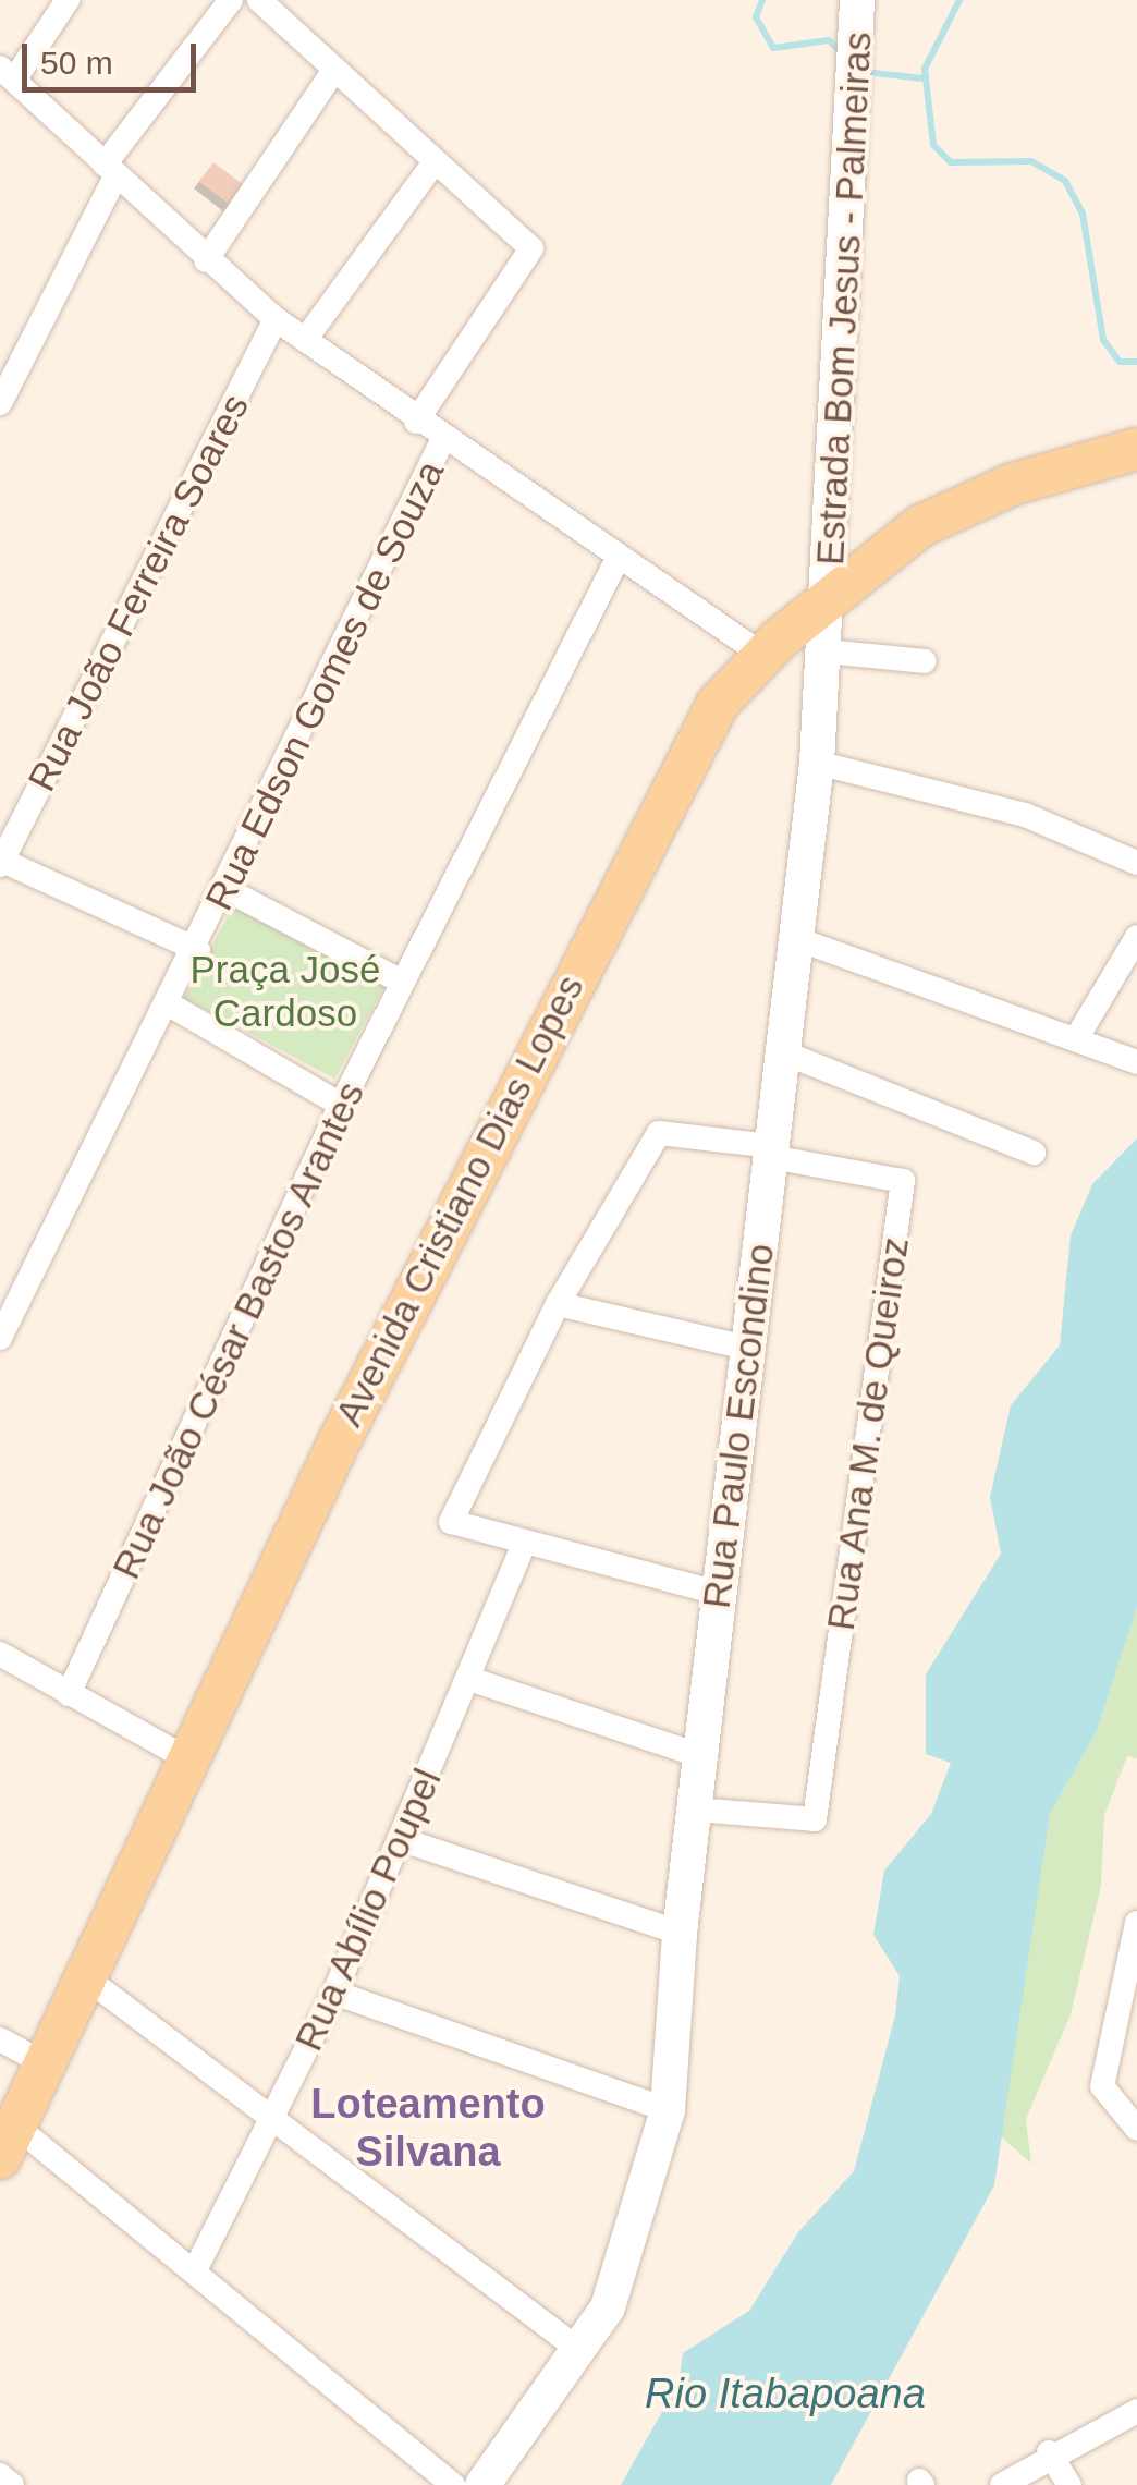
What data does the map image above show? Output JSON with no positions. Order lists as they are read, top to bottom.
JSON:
{
  "streets": {
    "main road": ["Estrada Bom Jesus - Palmeiras", "Avenida Cristiano Dias Lopes", "Rua Paulo Escondino"],
    "street": [
      "Rua João Ferreira Soares",
      "Rua Edson Gomes de Souza",
      "Rua João César Bastos Arantes",
      "Rua Ana M. de Queiroz",
      "Rua Abílio Poupel"
    ]
  },
  "crossings": [
    ["Estrada Bom Jesus - Palmeiras", "Avenida Cristiano Dias Lopes"],
    ["Estrada Bom Jesus - Palmeiras", "Rua Paulo Escondino"],
    ["Avenida Cristiano Dias Lopes", "Rua Paulo Escondino"],
    ["Rua Paulo Escondino", "Rua Ana M. de Queiroz"]
  ],
  "districts": ["Loteamento Silvana"],
  "water": ["Rio Itabapoana"],
  "parks": ["Praça José Cardoso"],
  "scale_bar": "50 m"
}
